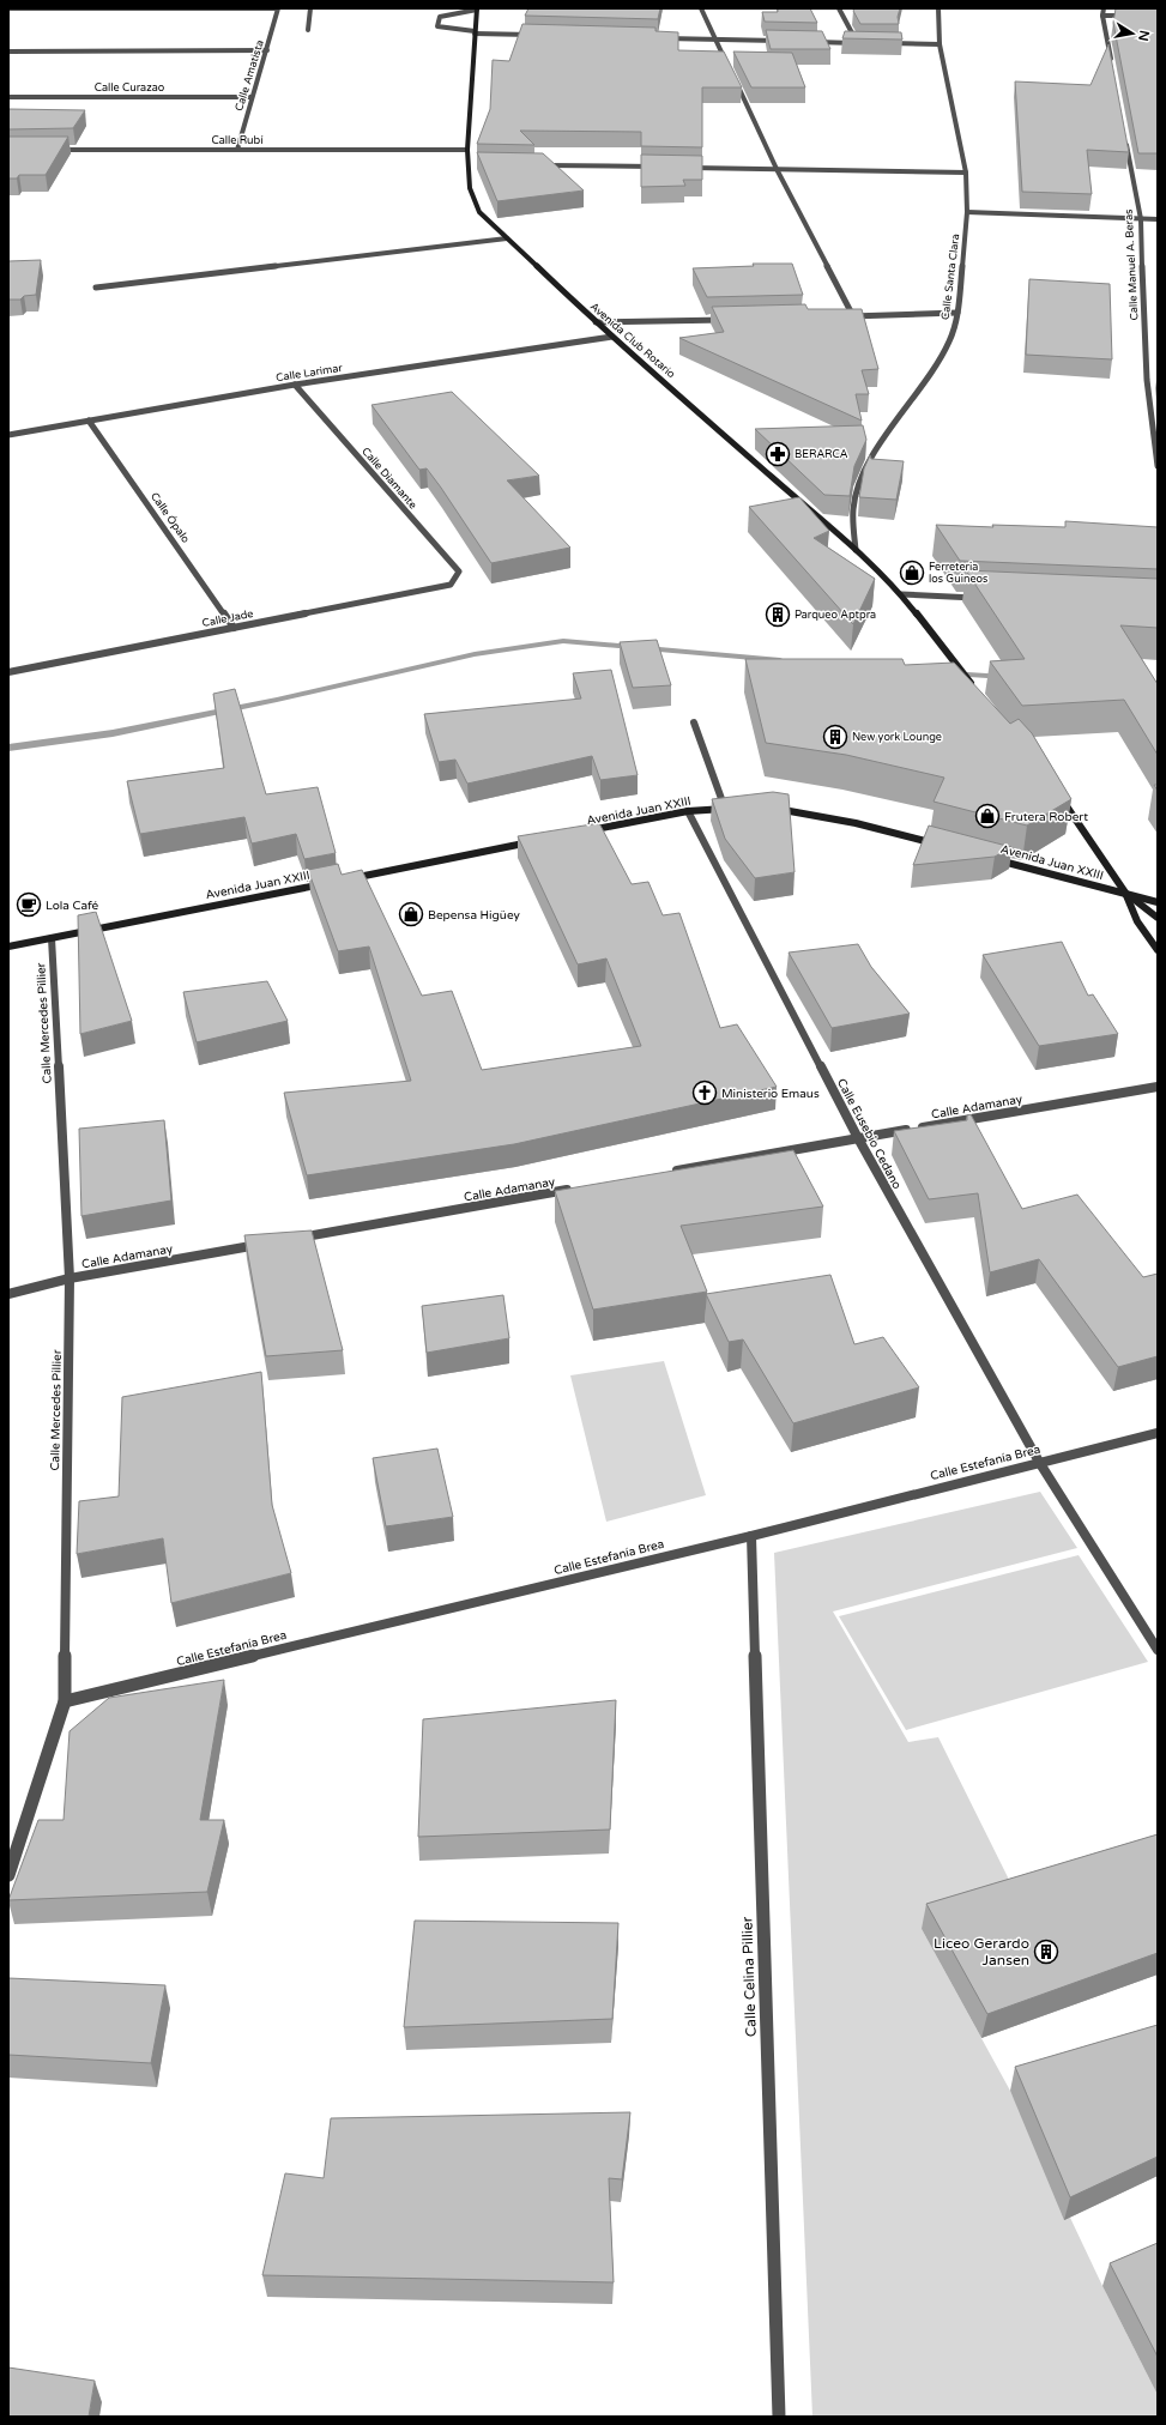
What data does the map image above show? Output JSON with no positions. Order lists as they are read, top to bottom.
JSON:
{
  "streets": {
    "main road": ["Avenida Club Rotario", "Avenida Juan XXIII"],
    "street": [
      "Calle Amatista",
      "Calle Curazao",
      "Calle Rubí",
      "Calle Manuel A. Beras",
      "Calle Santa Clara",
      "Calle Larimar",
      "Calle Diamante",
      "Calle Ópalo",
      "Calle Jade",
      "Calle Mercedes Pillier",
      "Calle Adamanay",
      "Calle Eusebio Cedano",
      "Calle Estefanía Brea",
      "Calle Celina Pillier"
    ]
  },
  "crossings": [
    ["Calle Amatista", "Calle Curazao"],
    ["Calle Amatista", "Calle Rubí"],
    ["Calle Rubí", "Avenida Club Rotario"],
    ["Calle Santa Clara", "Avenida Club Rotario"],
    ["Avenida Club Rotario", "Calle Larimar"],
    ["Calle Larimar", "Calle Diamante"],
    ["Calle Larimar", "Calle Ópalo"],
    ["Calle Diamante", "Calle Jade"],
    ["Calle Ópalo", "Calle Jade"],
    ["Avenida Juan XXIII", "Calle Mercedes Pillier"],
    ["Avenida Juan XXIII", "Calle Eusebio Cedano"],
    ["Calle Mercedes Pillier", "Calle Adamanay"],
    ["Calle Mercedes Pillier", "Calle Estefanía Brea"],
    ["Calle Adamanay", "Calle Eusebio Cedano"],
    ["Calle Eusebio Cedano", "Calle Estefanía Brea"],
    ["Calle Estefanía Brea", "Calle Celina Pillier"]
  ],
  "places": {
    "pharmacy": ["BERARCA"],
    "shop": ["Ferreteria los Guineos", "Frutera Robert", "Bepensa Higüey"],
    "building": ["Parqueo Aptpra", "New york Lounge", "Liceo Gerardo Jansen"],
    "cafe": ["Lola Café"],
    "church": ["Ministerio Emaus"]
  },
  "north": "right"
}
